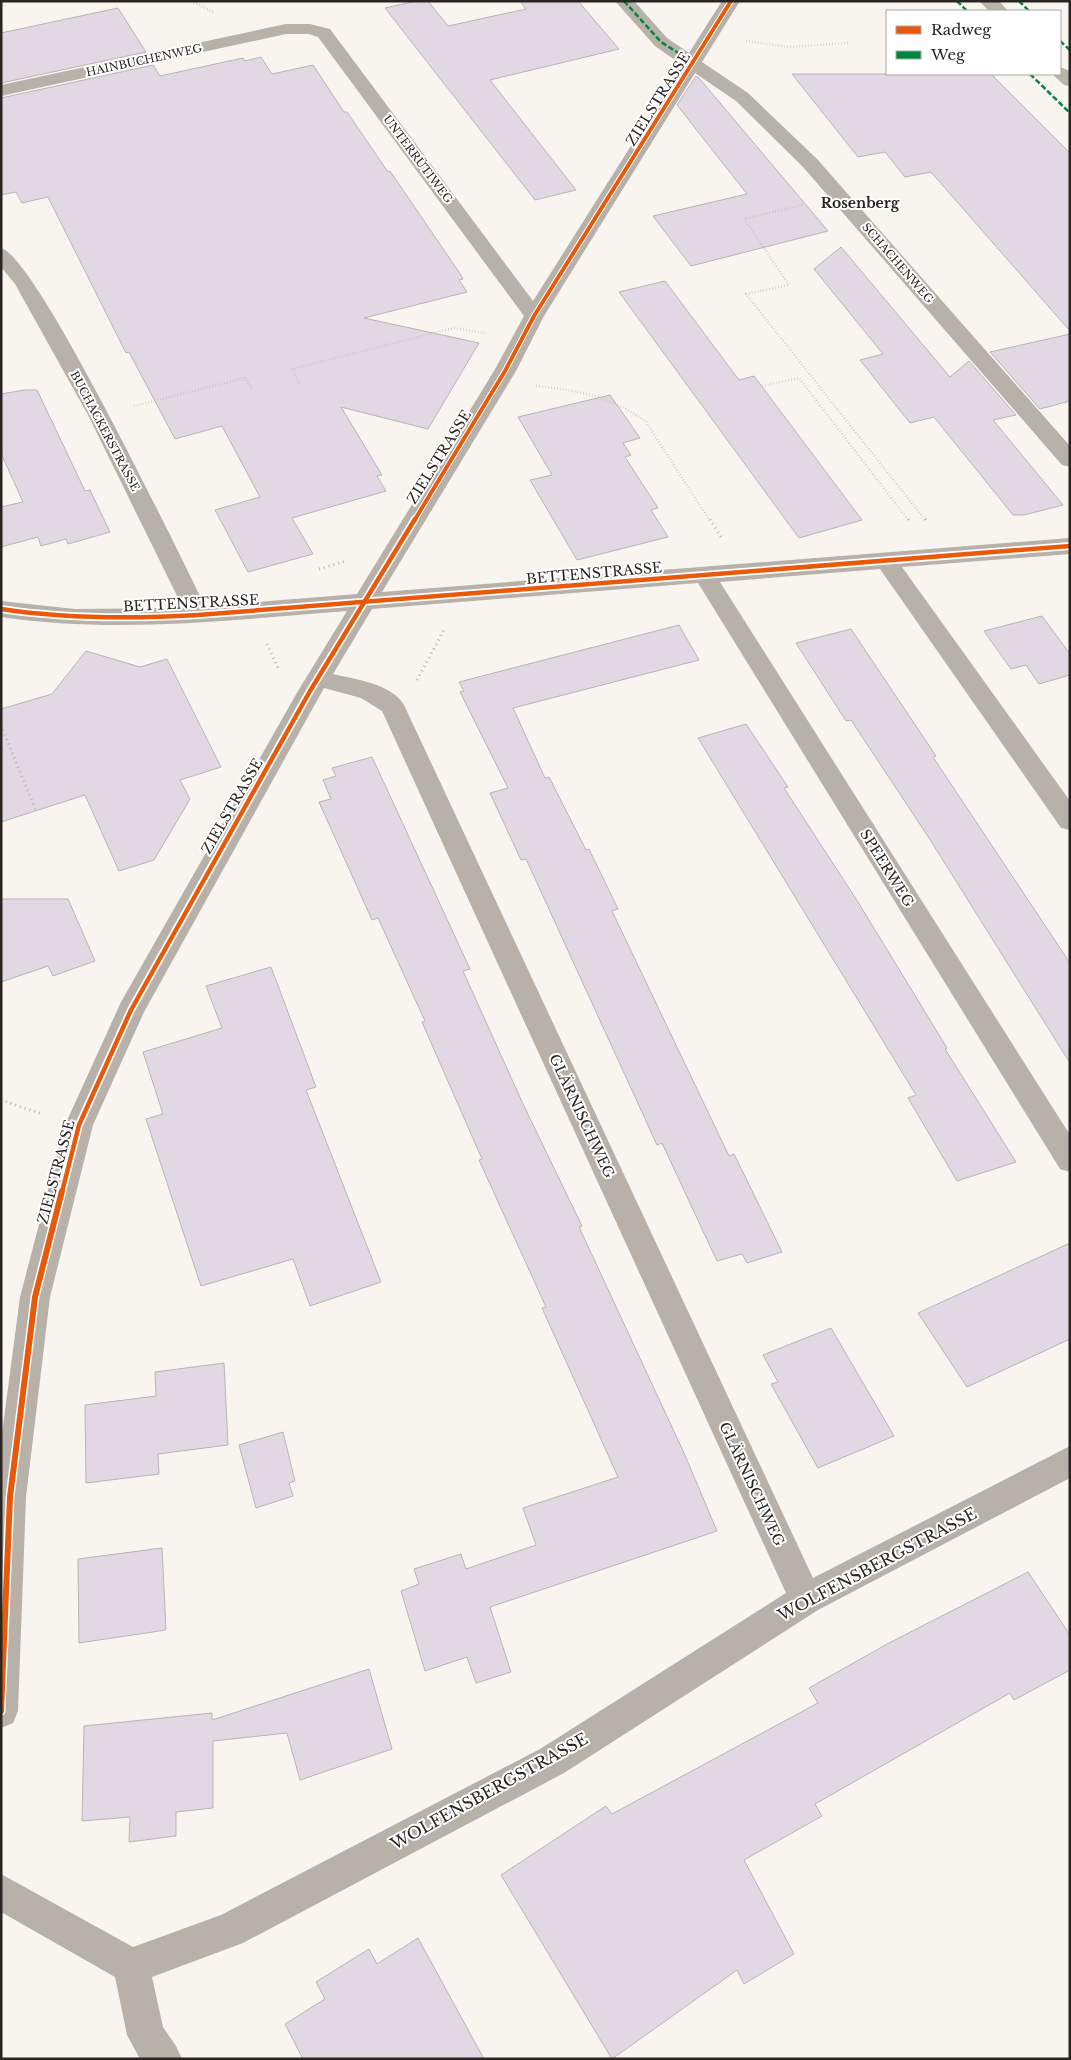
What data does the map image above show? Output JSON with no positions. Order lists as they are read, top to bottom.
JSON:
{
  "streets": {
    "street": [
      "HAINBUCHENWEG",
      "ZIELSTRASSE",
      "UNTERRÜTIWEG",
      "SCHACHENWEG",
      "BUCHACKERSTRASSE",
      "BETTENSTRASSE",
      "SPEERWEG",
      "GLÄRNISCHWEG",
      "WOLFENSBERGSTRASSE"
    ]
  },
  "crossings": [
    ["HAINBUCHENWEG", "UNTERRÜTIWEG"],
    ["ZIELSTRASSE", "UNTERRÜTIWEG"],
    ["ZIELSTRASSE", "SCHACHENWEG"],
    ["ZIELSTRASSE", "BETTENSTRASSE"],
    ["BUCHACKERSTRASSE", "BETTENSTRASSE"],
    ["BETTENSTRASSE", "SPEERWEG"],
    ["GLÄRNISCHWEG", "WOLFENSBERGSTRASSE"]
  ],
  "districts": ["Rosenberg"],
  "legend": ["Radweg", "Weg"]
}
